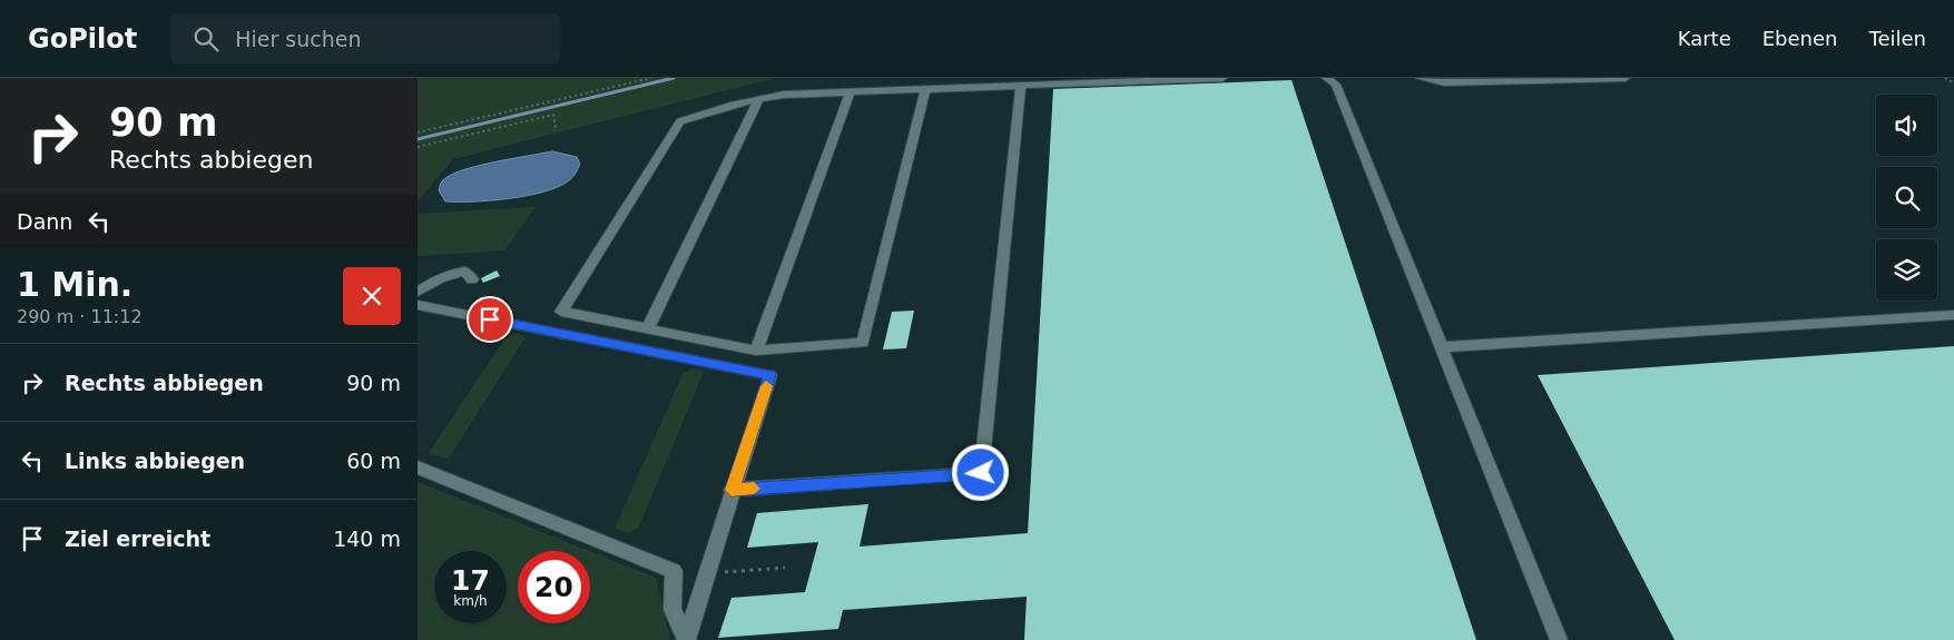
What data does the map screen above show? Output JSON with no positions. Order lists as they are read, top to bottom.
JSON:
{
  "page": {
    "header": "GoPilot",
    "search": "Hier suchen",
    "nav": ["Karte", "Ebenen", "Teilen"],
    "turn": ["90 m", "Rechts abbiegen"],
    "then": "Dann",
    "heading": ["1 Min.", "290 m · 11:12"],
    "list": [
      {
        "name": "Rechts abbiegen",
        "value": "90 m"
      },
      {
        "name": "Links abbiegen",
        "value": "60 m"
      },
      {
        "name": "Ziel erreicht",
        "value": "140 m"
      }
    ],
    "speed": "17 km/h",
    "limit": "20"
  }
}
